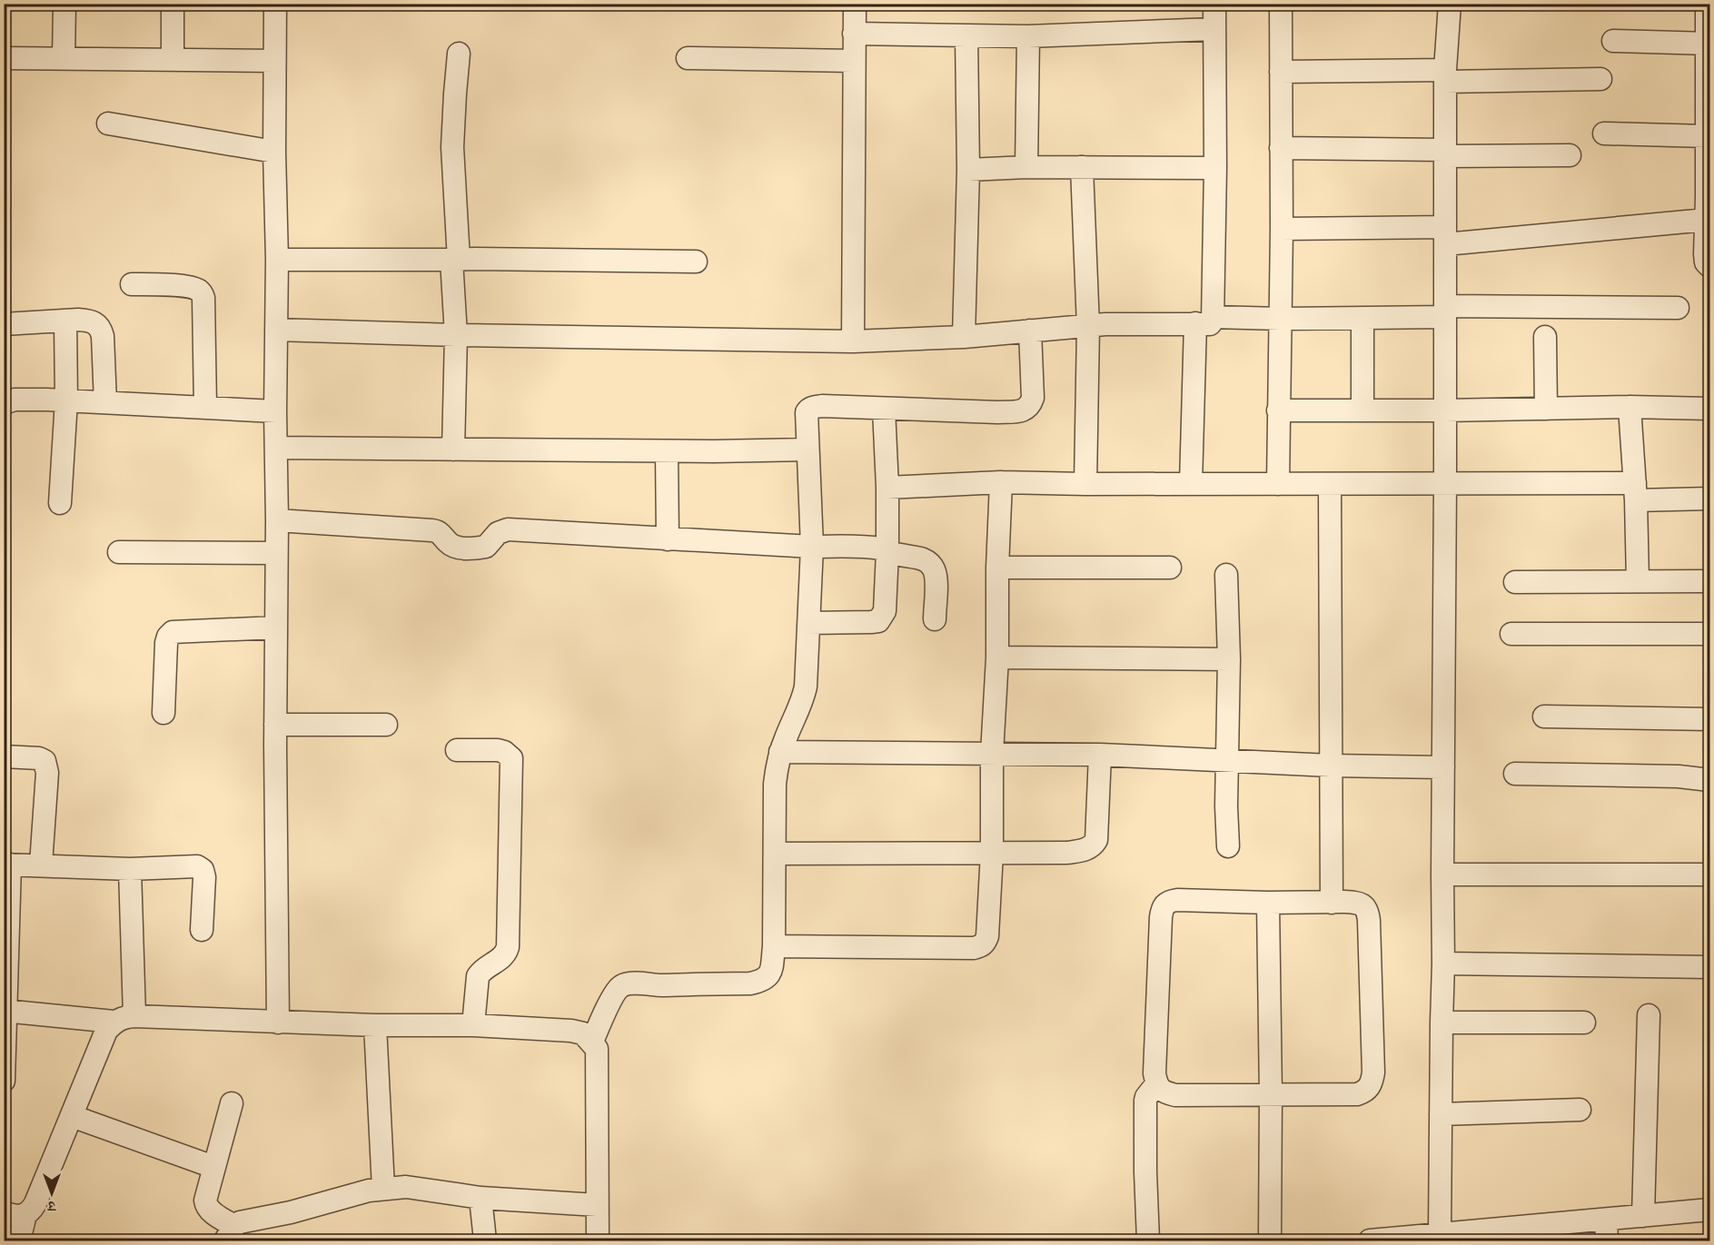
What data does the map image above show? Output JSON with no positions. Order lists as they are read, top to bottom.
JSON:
{
  "north": "bottom"
}
